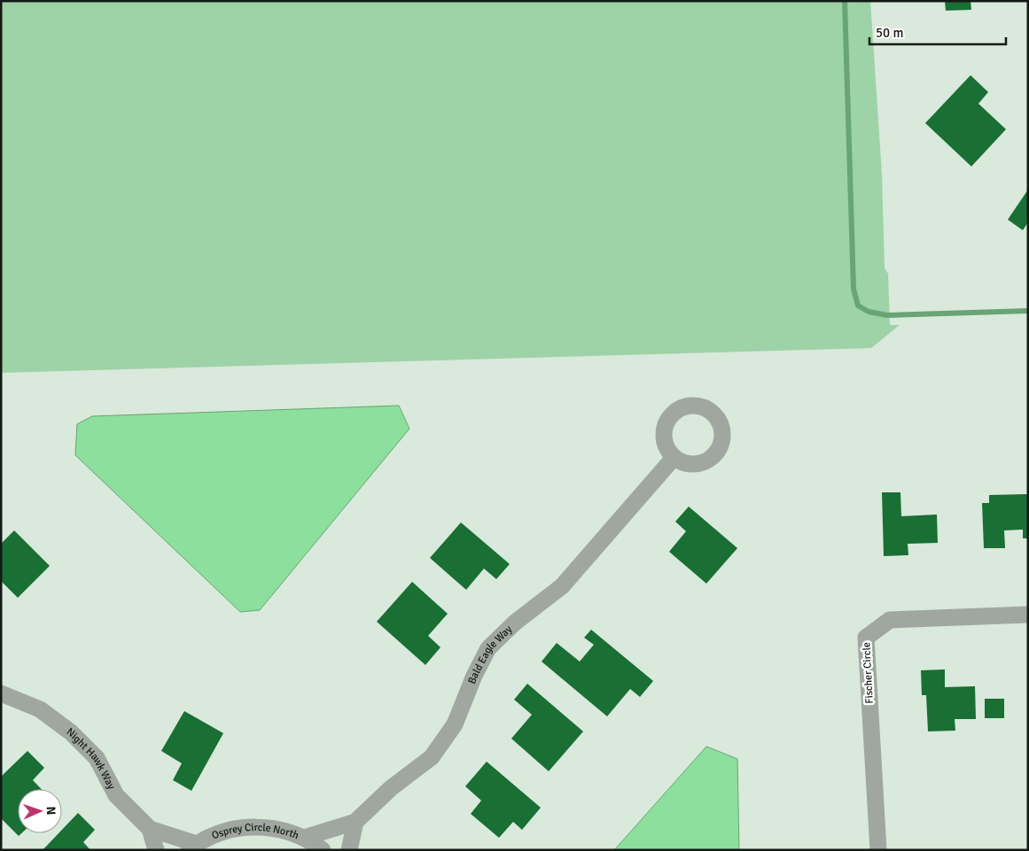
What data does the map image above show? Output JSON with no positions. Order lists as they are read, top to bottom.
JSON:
{
  "streets": {
    "street": [
      "Bald Eagle Way",
      "Fischer Circle",
      "Night Hawk Way",
      "Osprey Circle North"
    ]
  },
  "crossings": [
    ["Bald Eagle Way", "Osprey Circle North"]
  ],
  "scale_bar": "50 m",
  "north": "right"
}
